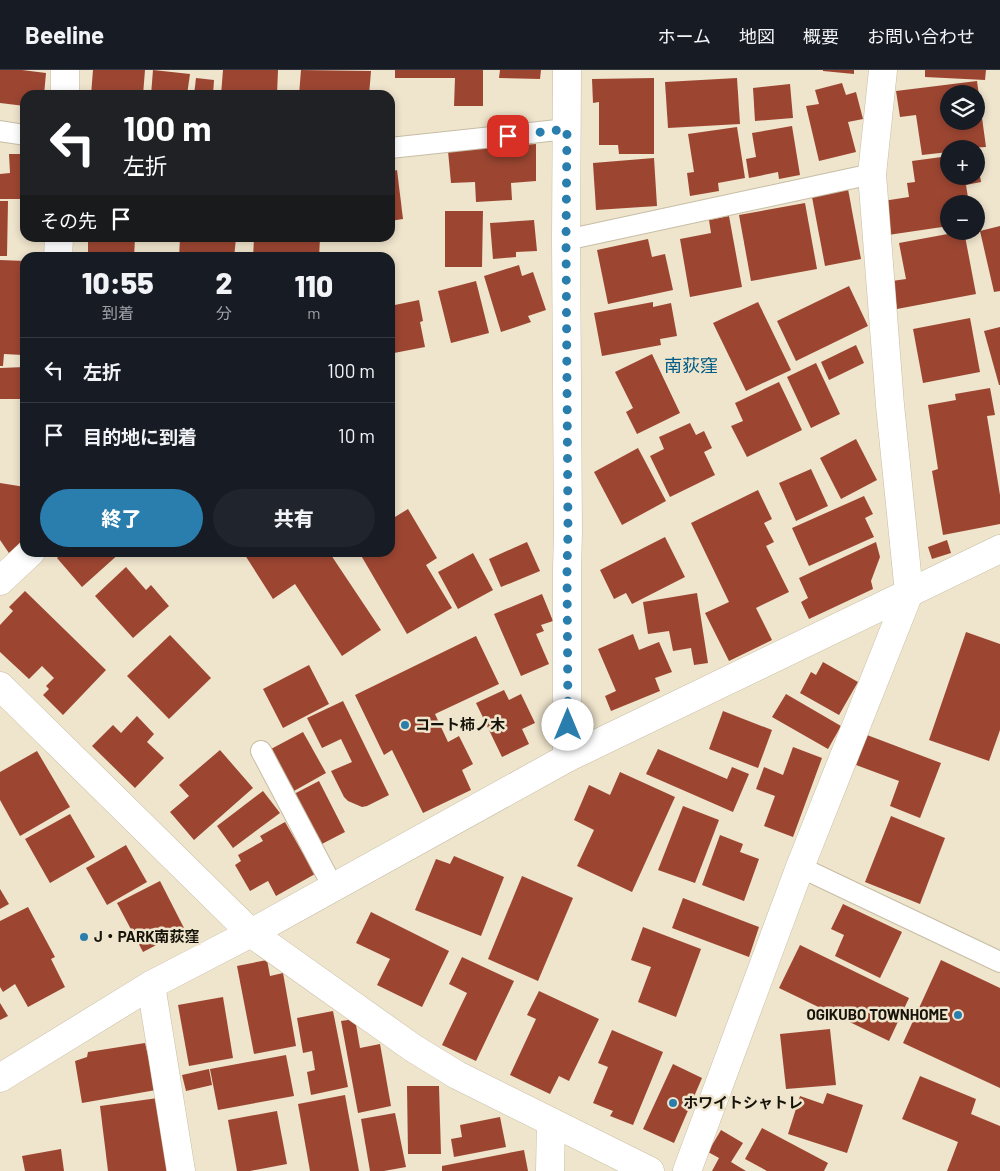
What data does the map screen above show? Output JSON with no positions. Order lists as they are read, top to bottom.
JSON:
{
  "districts": ["南荻窪"],
  "places": [
    "コート柿ノ木",
    "J・PARK南荻窪",
    "OGIKUBO TOWNHOME",
    "ホワイトシャトレ"
  ],
  "page": {
    "header": "Beeline",
    "nav": [
      "ホーム",
      "地図",
      "概要",
      "お問い合わせ"
    ],
    "map_buttons": ["+", "−"],
    "turn": ["100 m", "左折"],
    "then": "その先",
    "eta": [
      "10:55",
      "到着",
      "2",
      "分",
      "110",
      "m"
    ],
    "list": [
      {
        "name": "左折",
        "value": "100 m"
      },
      {
        "name": "目的地に到着",
        "value": "10 m"
      }
    ],
    "buttons": ["終了", "共有"]
  }
}
